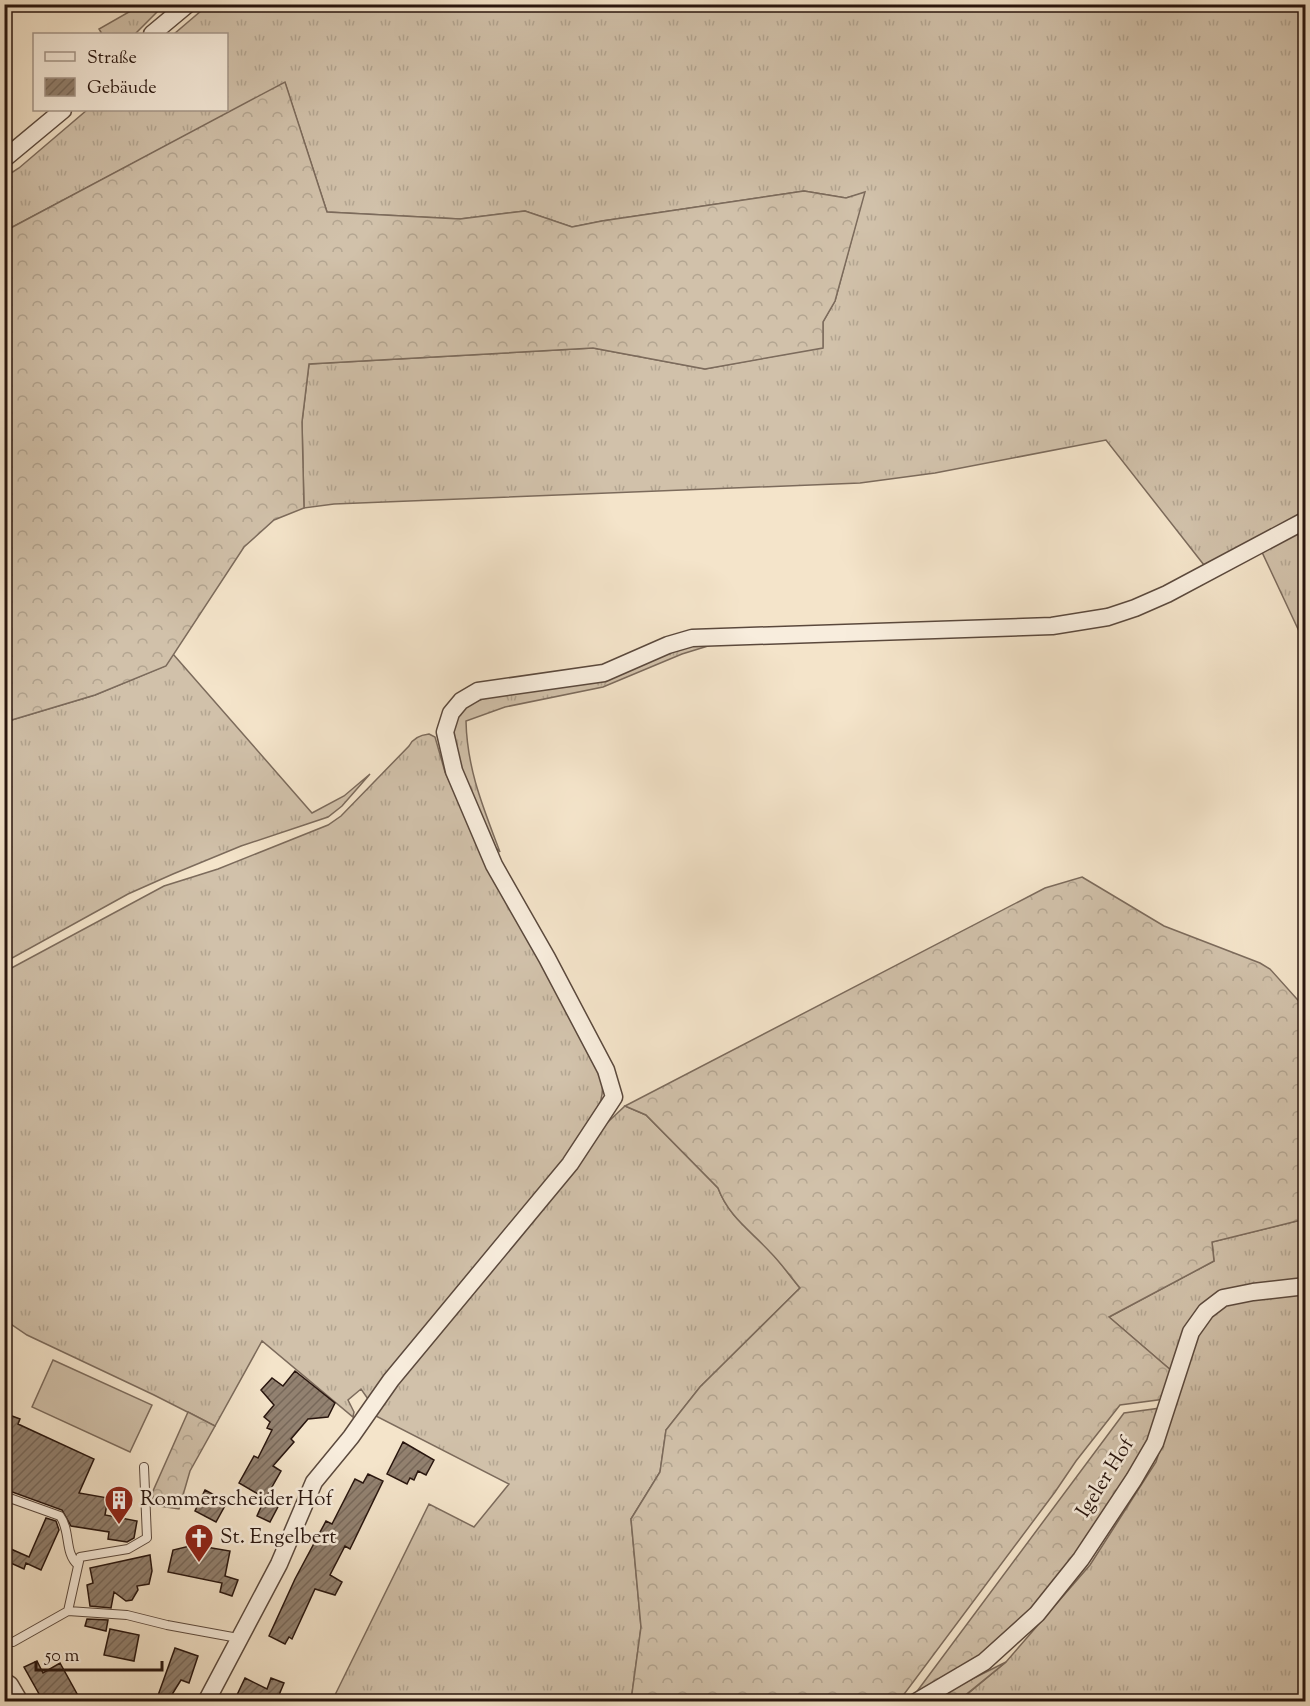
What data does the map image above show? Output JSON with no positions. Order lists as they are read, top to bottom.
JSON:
{
  "streets": {
    "street": ["Igeler Hof"]
  },
  "places": {
    "building": ["Rommerscheider Hof"],
    "church": ["St. Engelbert"]
  },
  "legend": ["Straße", "Gebäude"],
  "scale_bar": "50 m"
}
